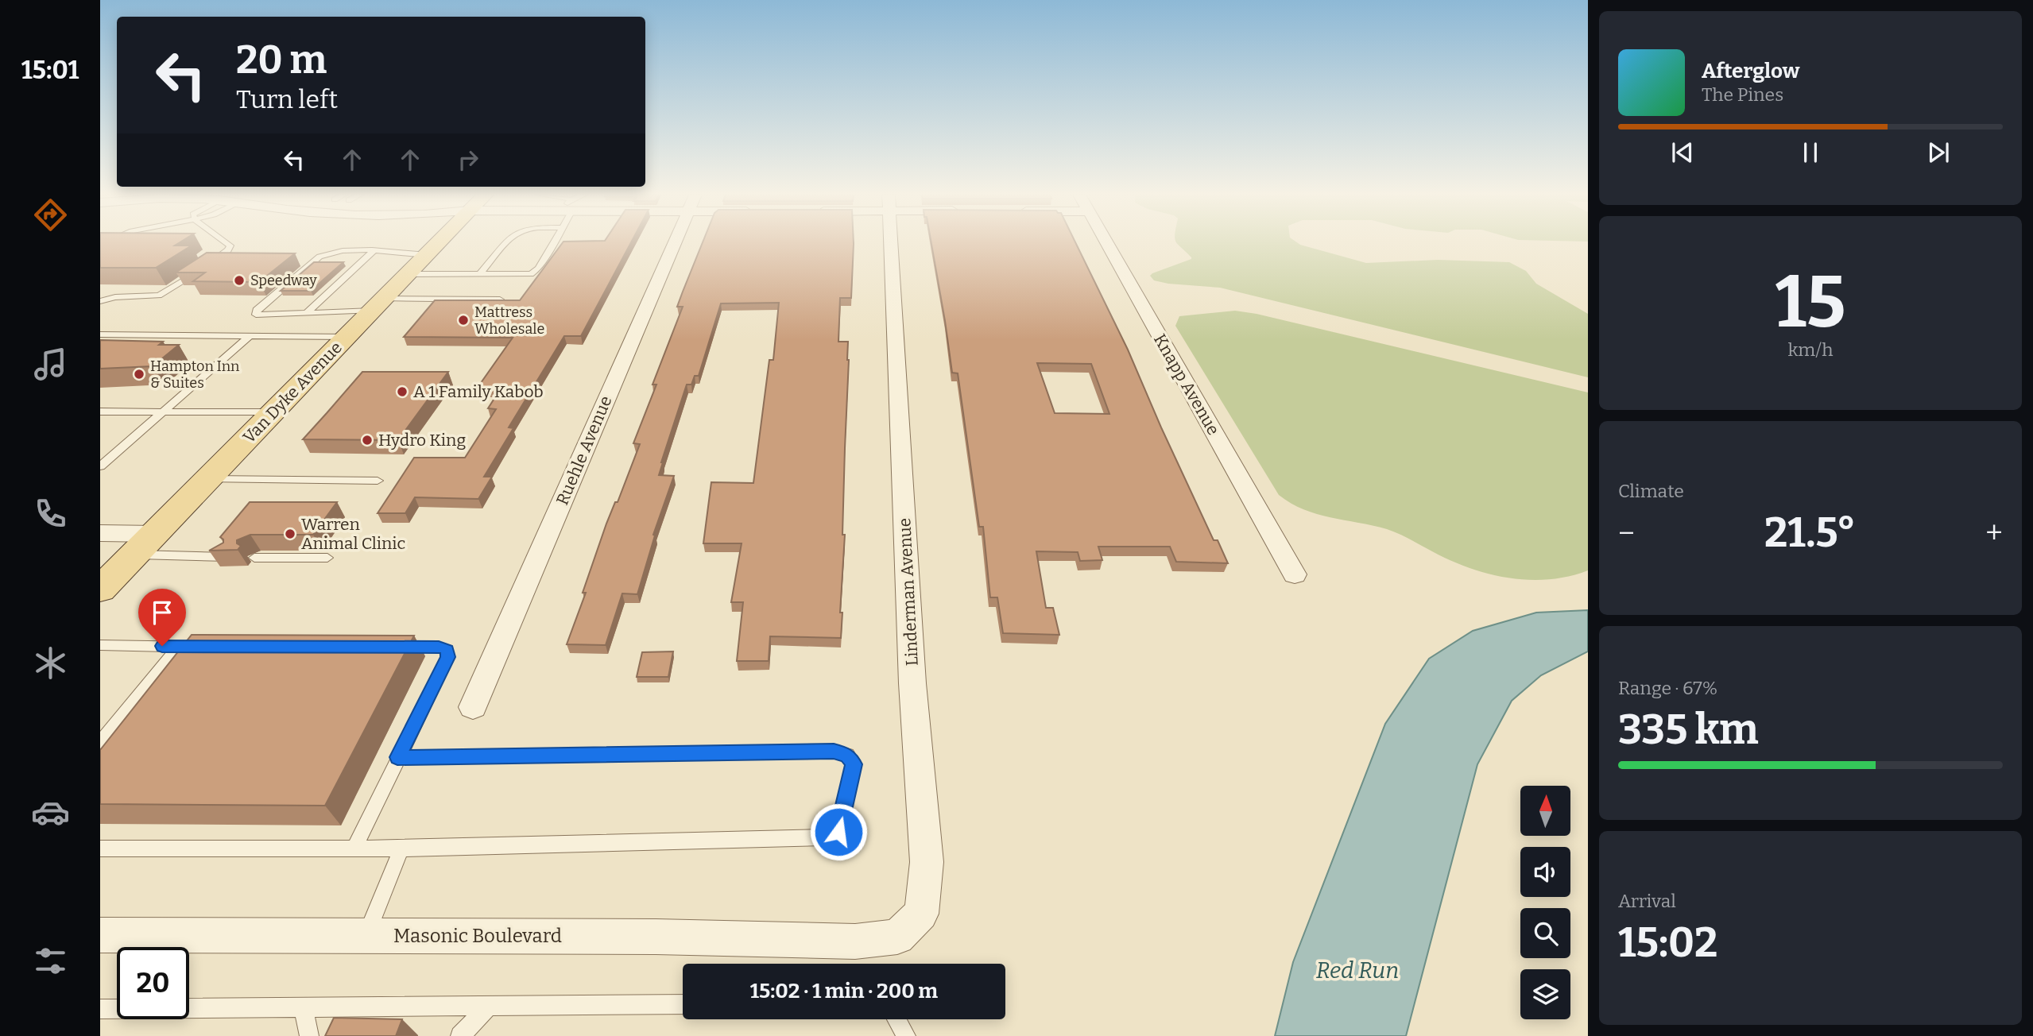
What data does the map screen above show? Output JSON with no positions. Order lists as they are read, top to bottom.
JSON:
{
  "streets": {
    "main road": ["Van Dyke Avenue"],
    "street": [
      "Knapp Avenue",
      "Ruehle Avenue",
      "Linderman Avenue",
      "Masonic Boulevard"
    ]
  },
  "crossings": [
    ["Linderman Avenue", "Masonic Boulevard"]
  ],
  "water": ["Red Run"],
  "places": [
    "Speedway",
    "Mattress Wholesale",
    "Hampton Inn & Suites",
    "A 1 Family Kabob",
    "Hydro King",
    "Warren Animal Clinic"
  ],
  "north": "top",
  "page": {
    "tabs": "15:01",
    "turn": ["20 m", "Turn left"],
    "song": ["Afterglow", "The Pines"],
    "tile": [
      ["15", "km/h"],
      "Climate",
      ["Range · 67%", "335 km"],
      ["Arrival", "15:02"]
    ],
    "heat": ["−", "21.5°", "+"],
    "limit": "20",
    "trip": "15:02 · 1 min · 200 m"
  }
}
